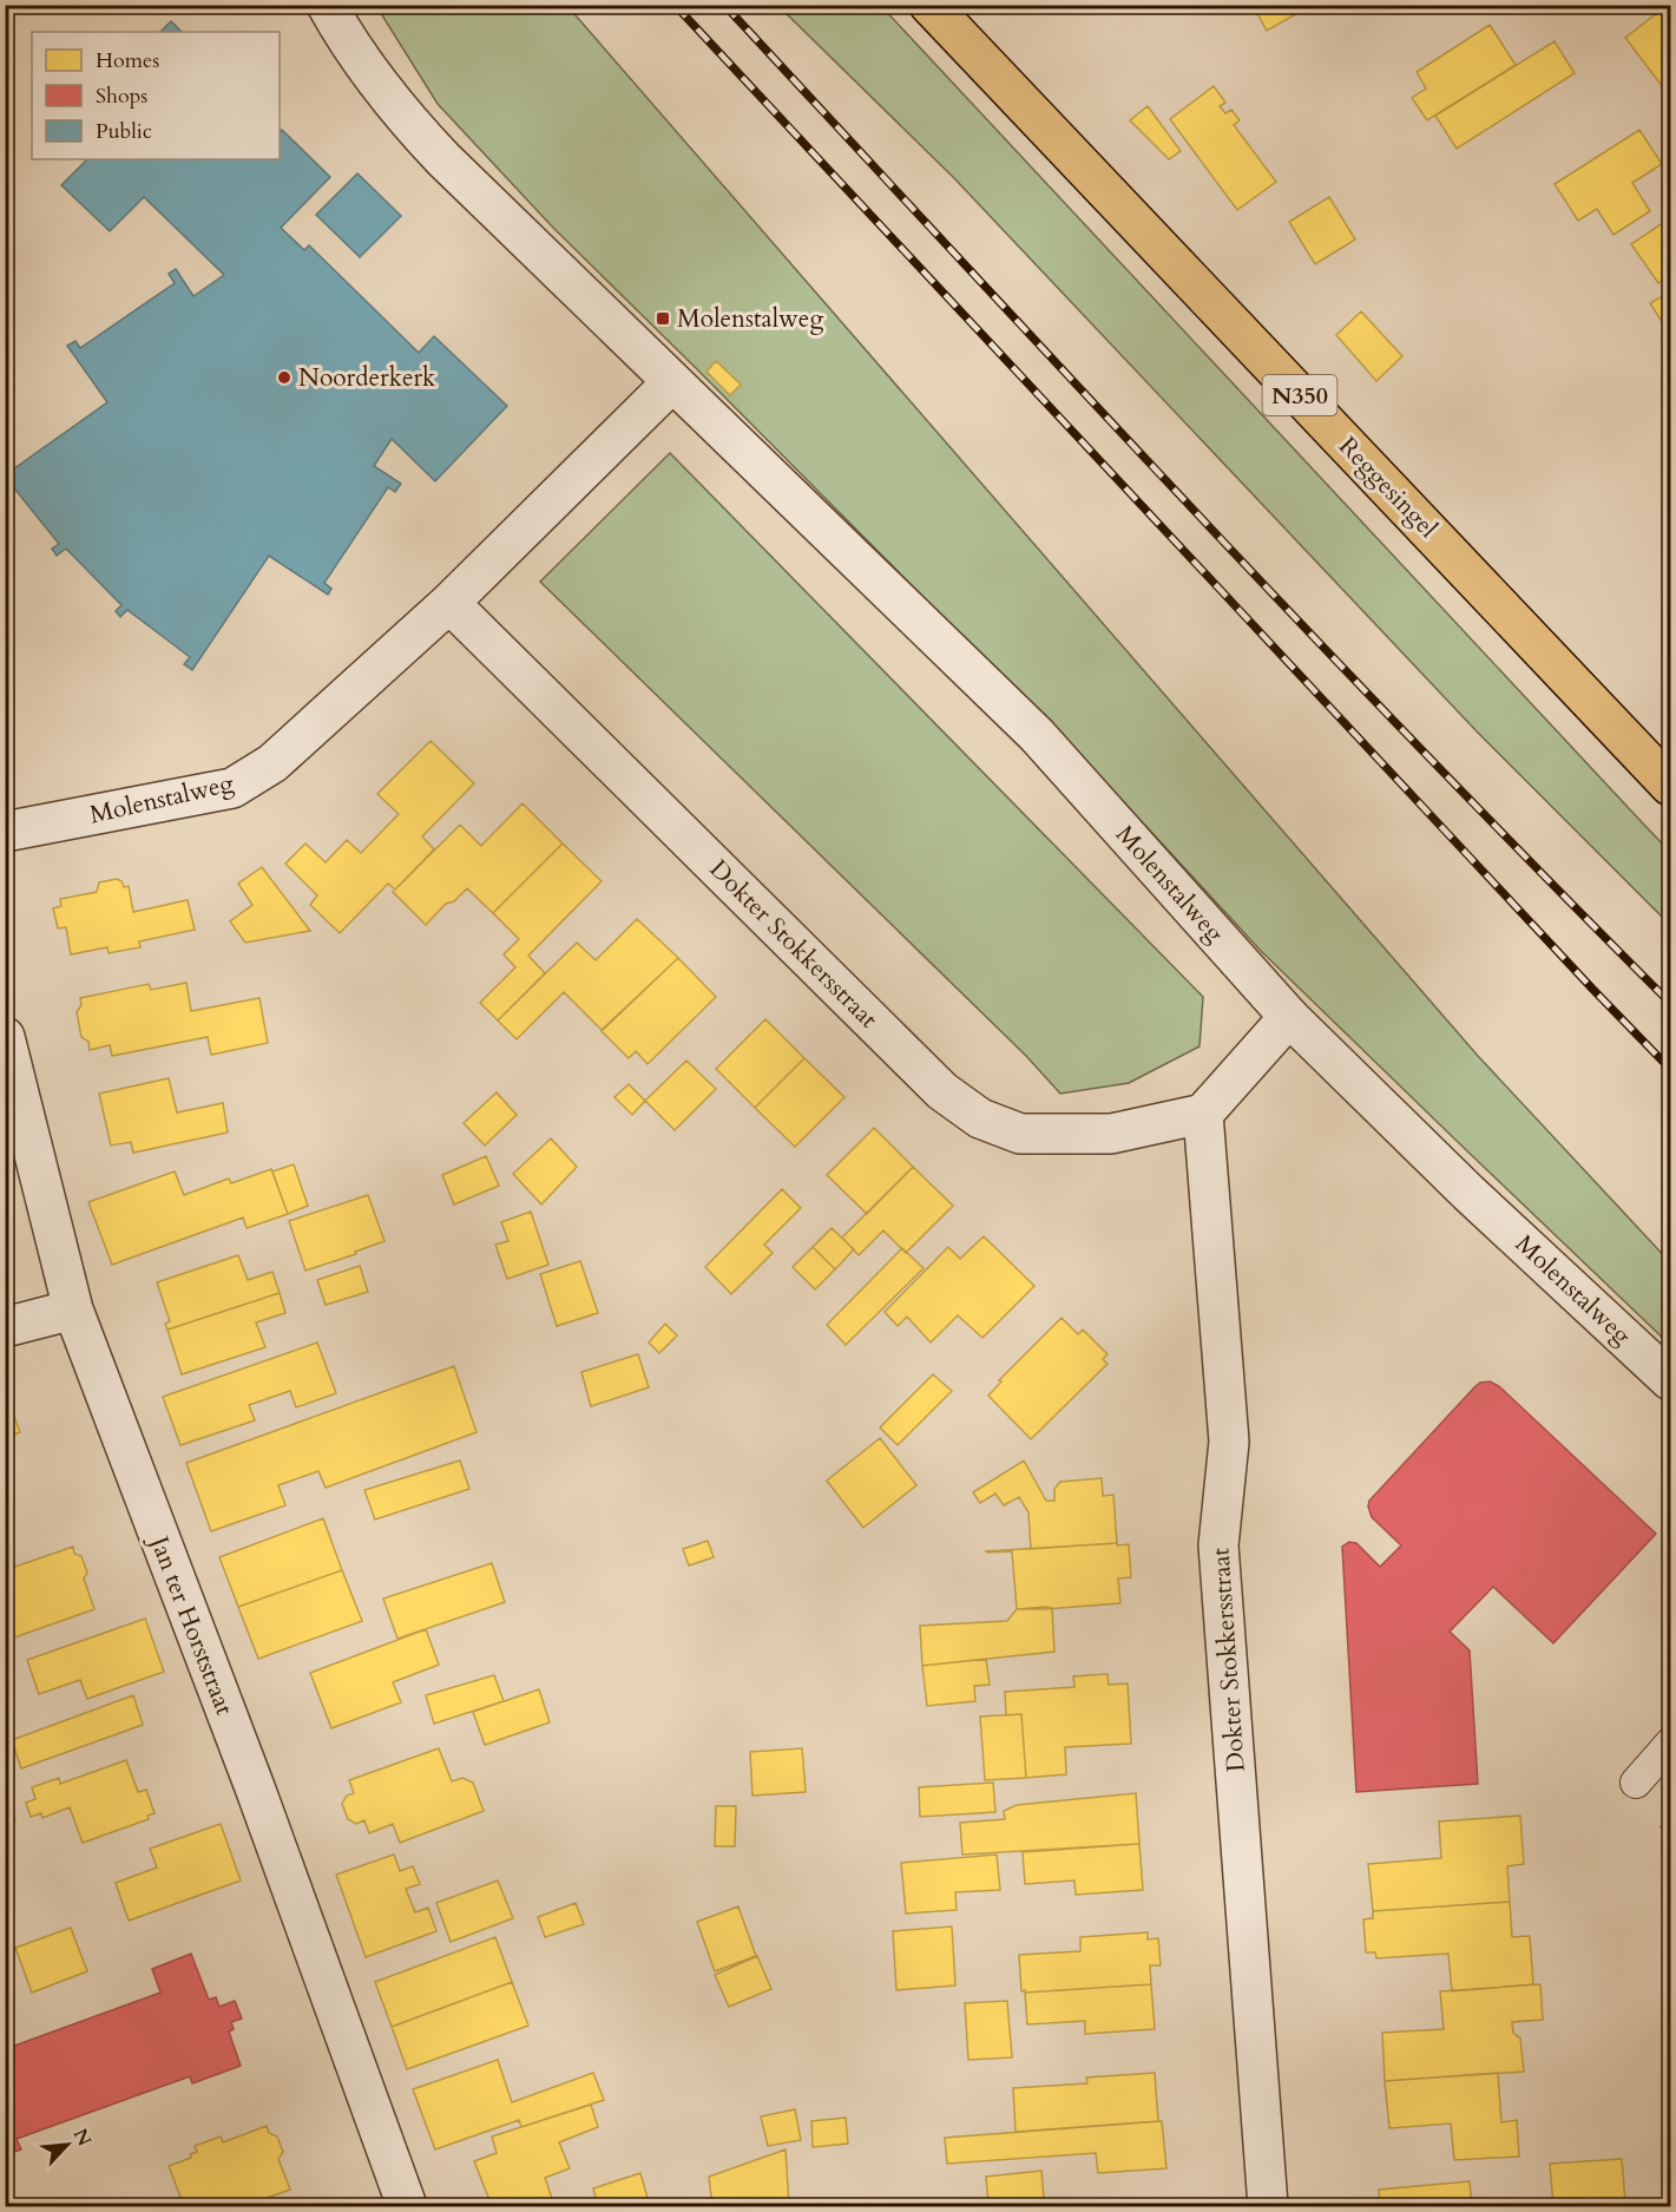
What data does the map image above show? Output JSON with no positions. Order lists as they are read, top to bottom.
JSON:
{
  "streets": {
    "main road": ["N350", "Reggesingel"],
    "street": ["Molenstalweg", "Dokter Stokkersstraat", "Jan ter Horststraat"]
  },
  "crossings": [
    ["Molenstalweg", "Dokter Stokkersstraat"]
  ],
  "places": {
    "transit": ["Molenstalweg"],
    "other": ["Noorderkerk"]
  },
  "legend": ["Homes", "Shops", "Public"],
  "north": "top right"
}
